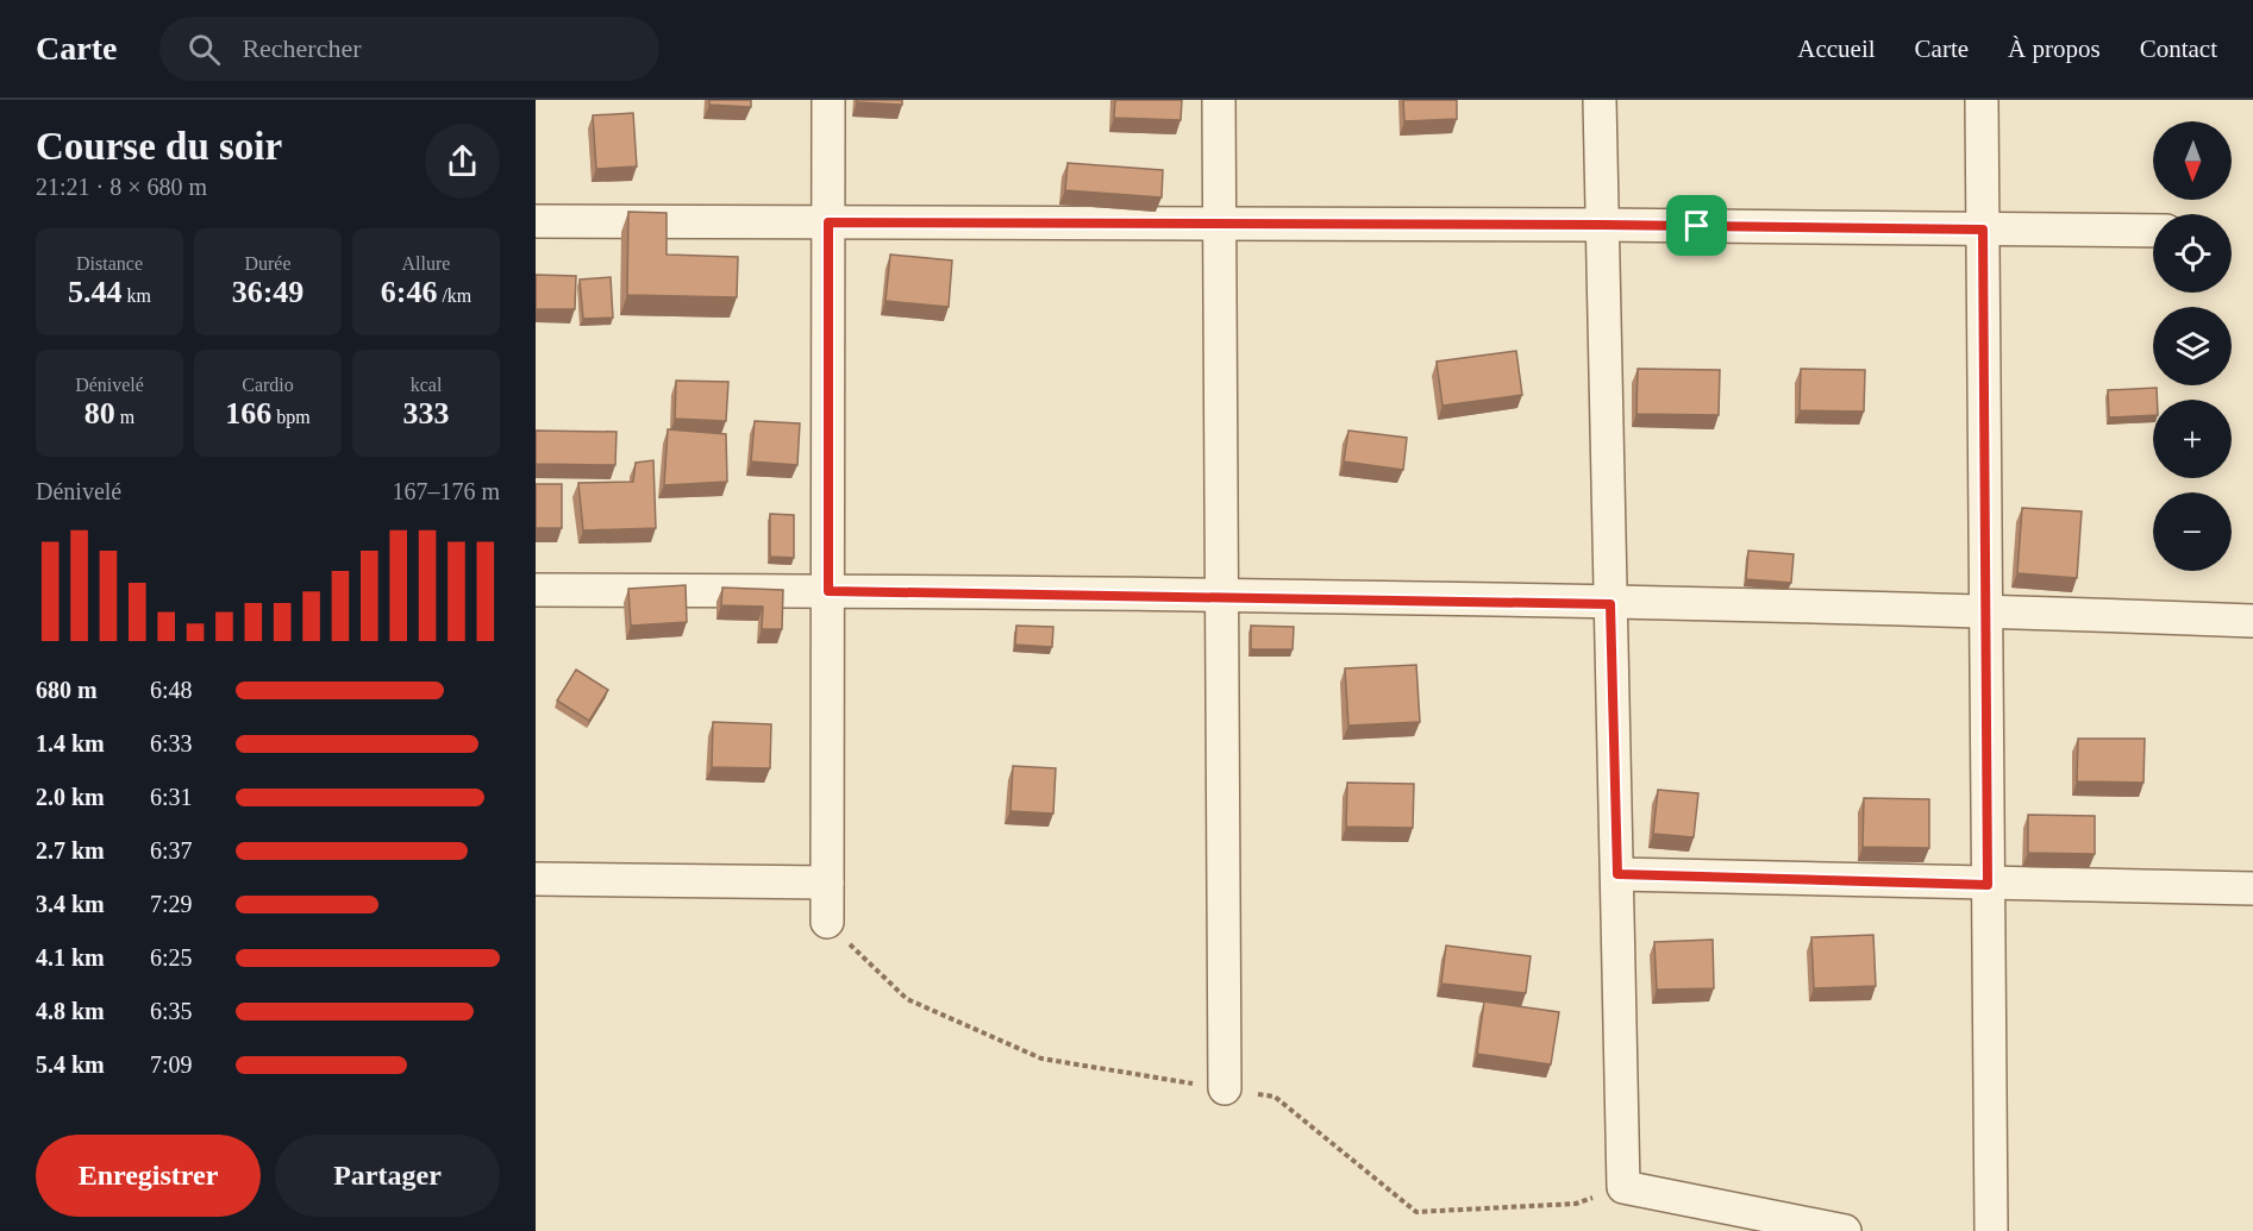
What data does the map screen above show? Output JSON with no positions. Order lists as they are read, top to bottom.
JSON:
{
  "north": "bottom",
  "page": {
    "header": "Carte",
    "search": "Rechercher",
    "nav": [
      "Accueil",
      "Carte",
      "À propos",
      "Contact"
    ],
    "heading": ["Course du soir", "21:21 · 8 × 680 m"],
    "map_buttons": ["+", "−"],
    "stats": [
      ["Distance", "5.44 km"],
      ["Durée", "36:49"],
      ["Allure", "6:46 /km"],
      ["Dénivelé", "80 m"],
      ["Cardio", "166 bpm"],
      ["kcal", "333"]
    ],
    "chart": ["Dénivelé", "167–176 m"],
    "list": [
      {
        "name": "680 m",
        "note": "6:48"
      },
      {
        "name": "1.4 km",
        "note": "6:33"
      },
      {
        "name": "2.0 km",
        "note": "6:31"
      },
      {
        "name": "2.7 km",
        "note": "6:37"
      },
      {
        "name": "3.4 km",
        "note": "7:29"
      },
      {
        "name": "4.1 km",
        "note": "6:25"
      },
      {
        "name": "4.8 km",
        "note": "6:35"
      },
      {
        "name": "5.4 km",
        "note": "7:09"
      }
    ],
    "buttons": ["Enregistrer", "Partager"]
  }
}
